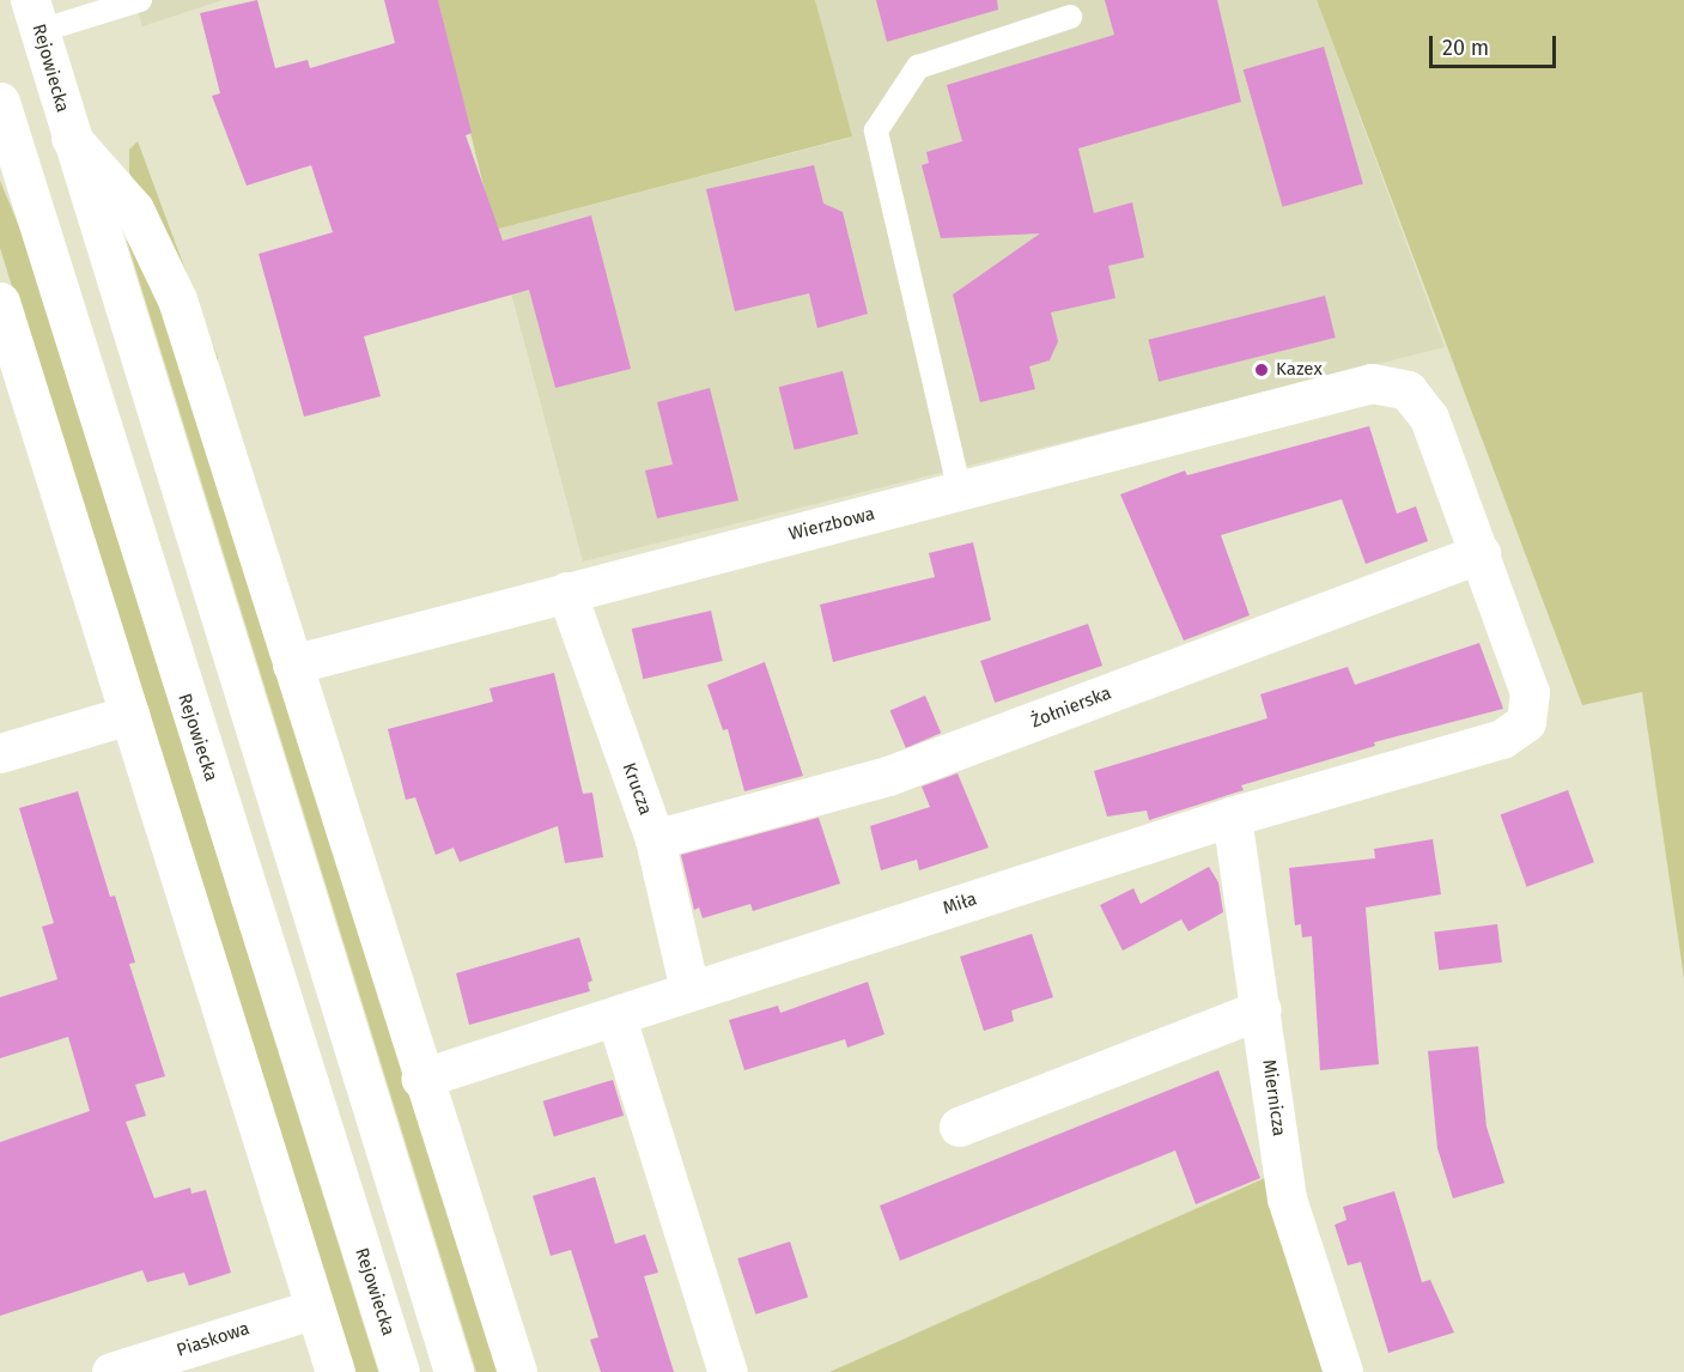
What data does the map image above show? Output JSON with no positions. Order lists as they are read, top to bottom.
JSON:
{
  "streets": {
    "main road": [
      "Rejowiecka",
      "Wierzbowa",
      "Żołnierska",
      "Krucza",
      "Miła",
      "Miernicza",
      "Piaskowa"
    ]
  },
  "crossings": [
    ["Rejowiecka", "Wierzbowa"],
    ["Rejowiecka", "Miła"],
    ["Wierzbowa", "Żołnierska"],
    ["Wierzbowa", "Krucza"],
    ["Wierzbowa", "Miła"],
    ["Żołnierska", "Krucza"],
    ["Żołnierska", "Miła"],
    ["Krucza", "Miła"],
    ["Miła", "Miernicza"]
  ],
  "places": ["Kazex"],
  "scale_bar": "20 m"
}
